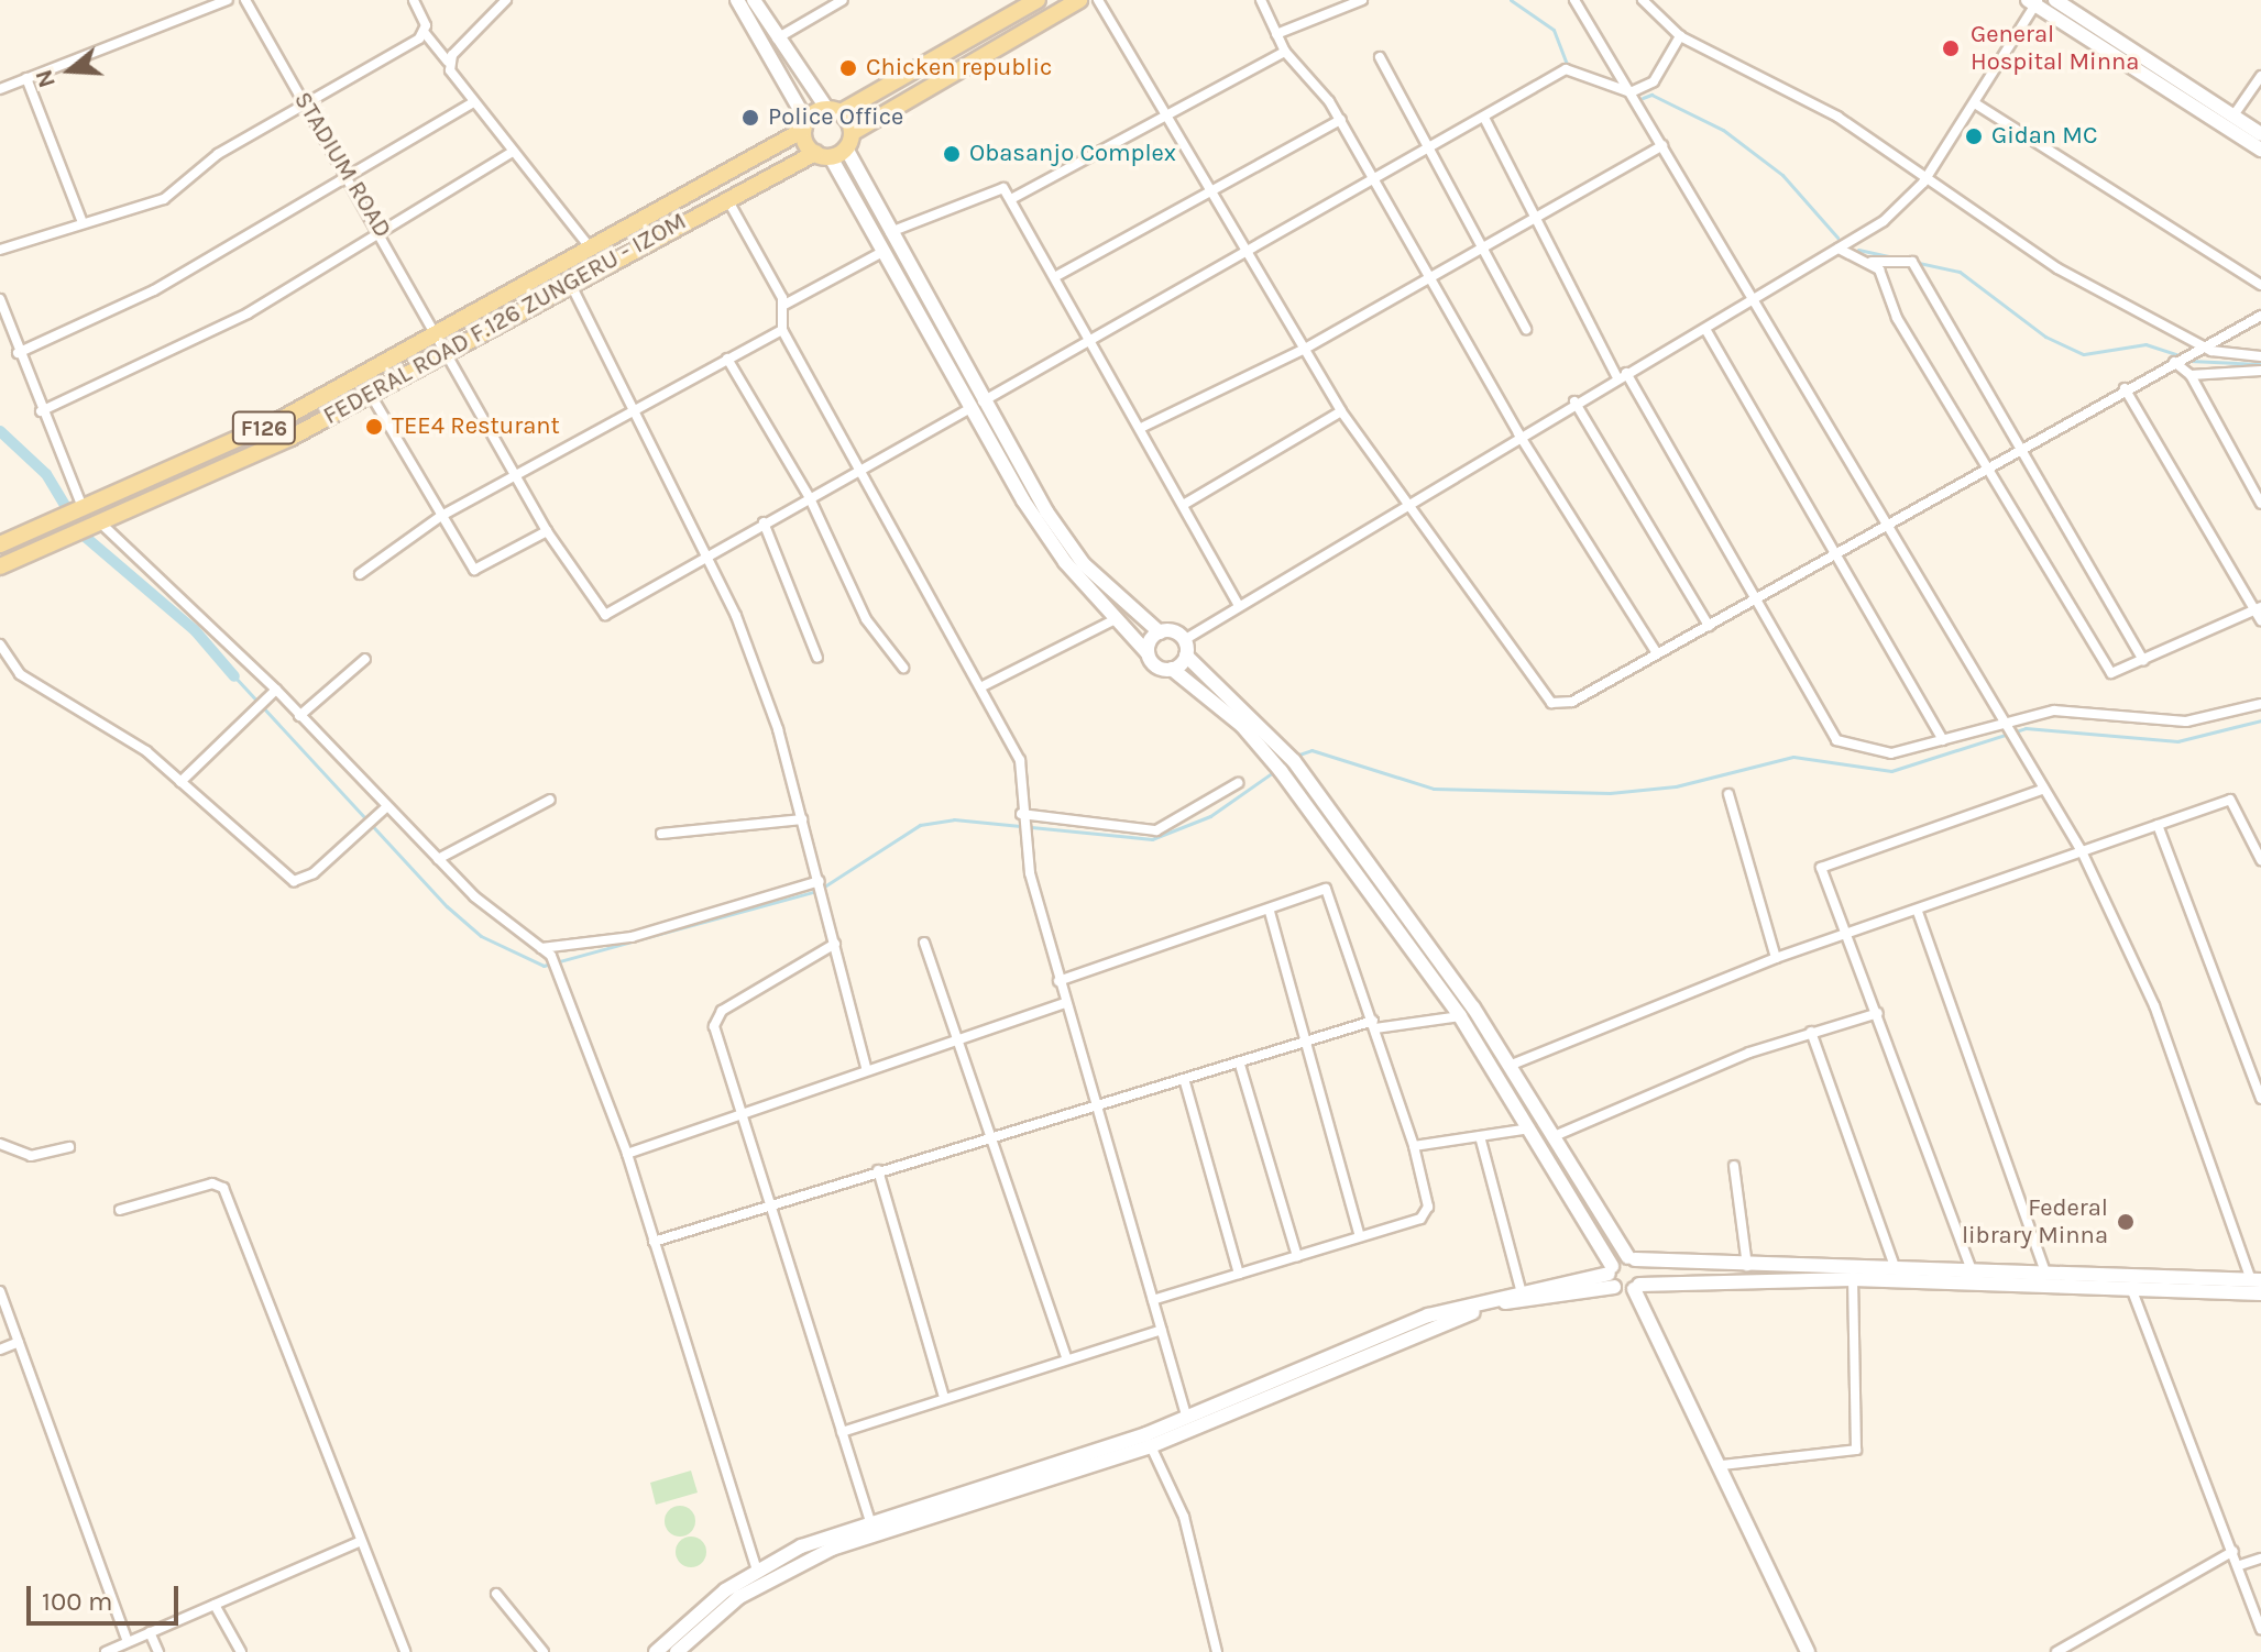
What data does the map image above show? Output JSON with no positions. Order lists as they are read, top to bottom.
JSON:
{
  "streets": {
    "main road": ["FEDERAL ROAD F.126 ZUNGERU - IZOM", "F126"],
    "street": ["STADIUM ROAD"]
  },
  "crossings": [
    ["STADIUM ROAD", "FEDERAL ROAD F.126 ZUNGERU - IZOM"],
    ["FEDERAL ROAD F.126 ZUNGERU - IZOM", "F126"]
  ],
  "places": [
    "General Hospital Minna",
    "Chicken republic",
    "Police Office",
    "Gidan MC",
    "Obasanjo Complex",
    "TEE4 Resturant",
    "Federal library Minna"
  ],
  "scale_bar": "100 m",
  "north": "left"
}
